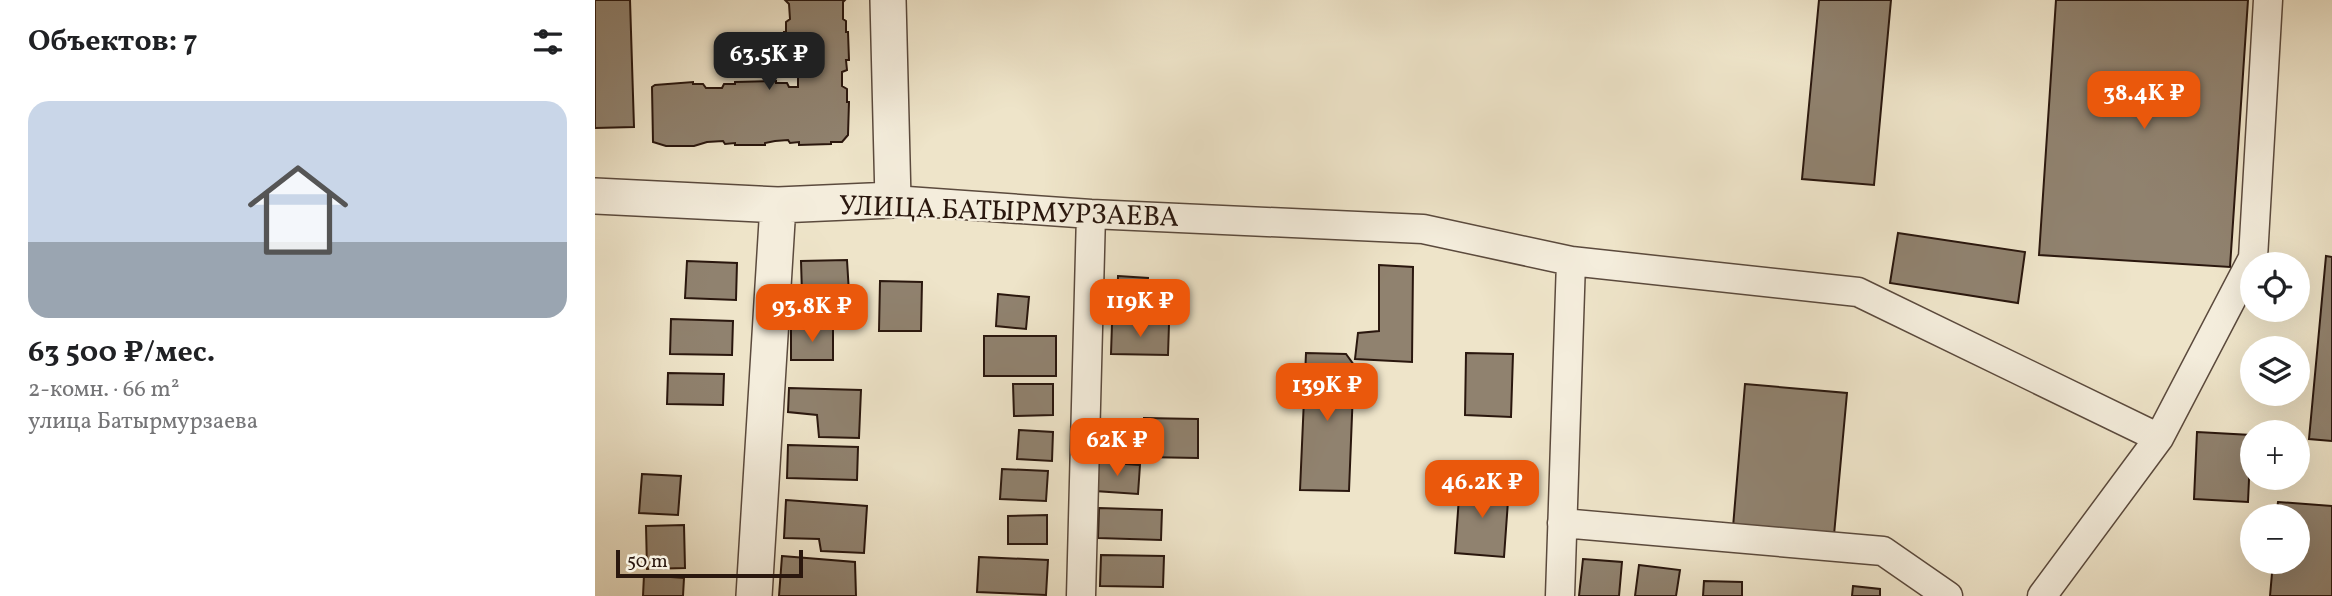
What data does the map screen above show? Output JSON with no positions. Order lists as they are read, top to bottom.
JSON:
{
  "streets": {
    "street": ["УЛИЦА БАТЫРМУРЗАЕВА"]
  },
  "scale_bar": "50 m",
  "page": {
    "heading": "Объектов: 7",
    "price": [
      "63.5K ₽",
      "38.4K ₽",
      "119K ₽",
      "93.8K ₽",
      "139K ₽",
      "62K ₽",
      "46.2K ₽"
    ],
    "list": [
      {
        "name": "63 500 ₽/мес.",
        "note": "2-комн. · 66 m² · улица Батырмурзаева"
      }
    ],
    "map_buttons": ["+", "−"],
    "scale": "50 m"
  }
}
